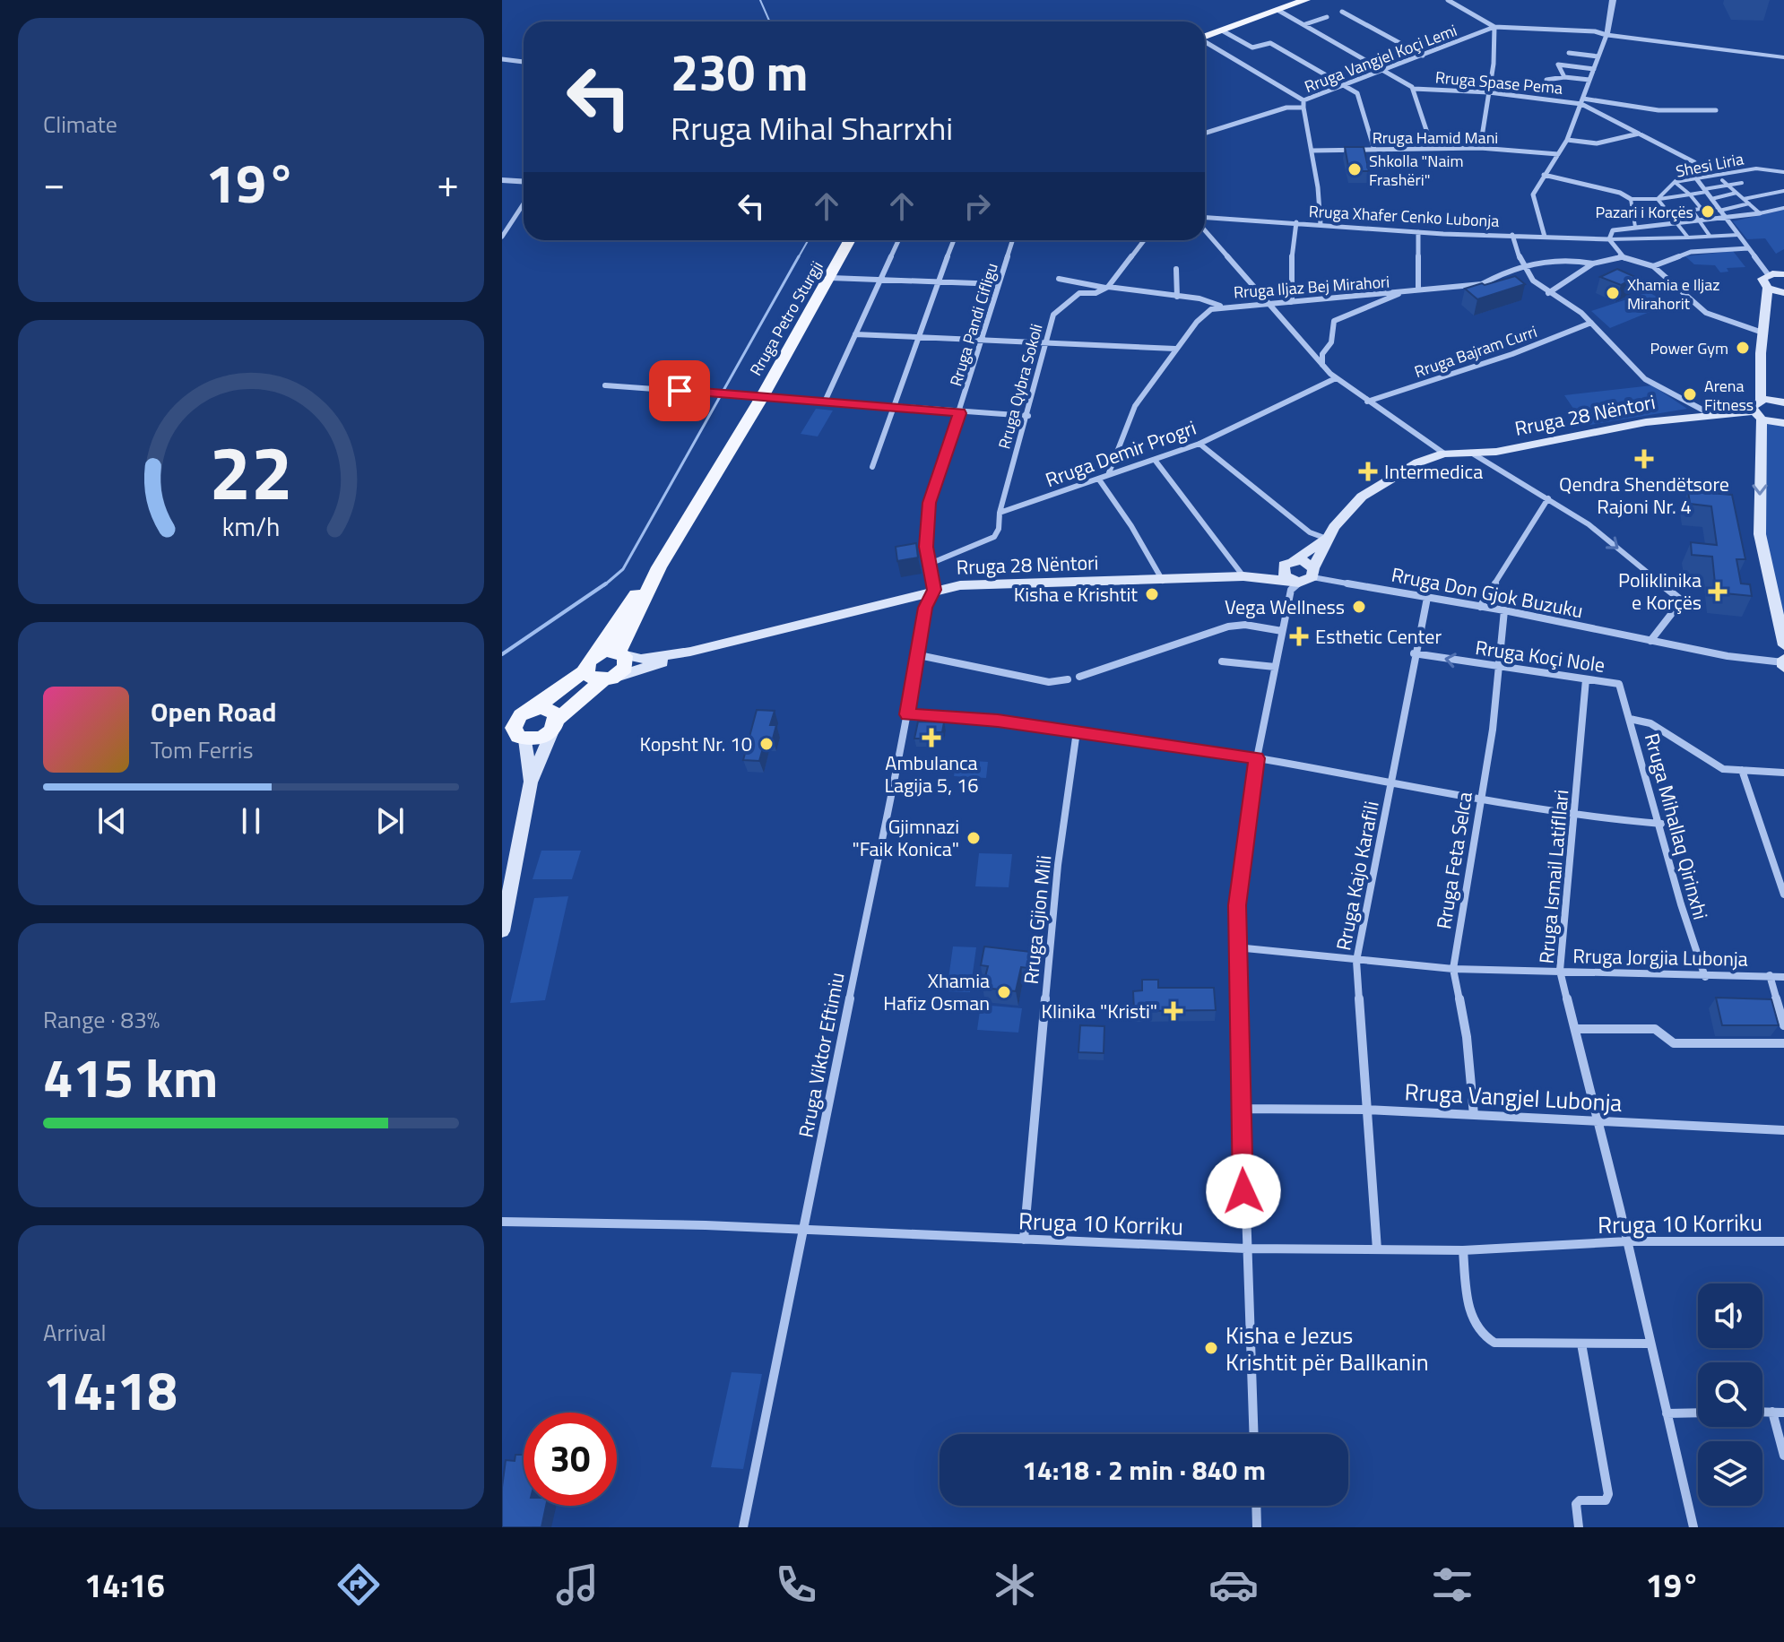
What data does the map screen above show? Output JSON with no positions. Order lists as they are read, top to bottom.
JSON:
{
  "streets": {
    "main road": ["Rruga Petro Sturgji", "Rruga 28 Nëntori"],
    "street": [
      "Rruga Vangjel Koçi Lemi",
      "Rruga Spase Pema",
      "Rruga Hamid Mani",
      "Shesi Liria",
      "Rruga Xhafer Cenko Lubonja",
      "Rruga Iljaz Bej Mirahori",
      "Rruga Pandi Cifligu",
      "Rruga Bajram Curri",
      "Rruga Qybra Sokoli",
      "Rruga Demir Progri",
      "Rruga Don Gjok Buzuku",
      "Rruga Koçi Nole",
      "Rruga Mihallaq Qirinxhi",
      "Rruga Feta Selca",
      "Rruga Kajo Karafili",
      "Rruga Ismail Latifllari",
      "Rruga Gjion Mili",
      "Rruga Jorgjia Lubonja",
      "Rruga Viktor Eftimiu",
      "Rruga Vangjel Lubonja",
      "Rruga 10 Korriku"
    ]
  },
  "crossings": [
    ["Rruga Iljaz Bej Mirahori", "Rruga Qybra Sokoli"],
    ["Rruga Iljaz Bej Mirahori", "Rruga Demir Progri"],
    ["Rruga Petro Sturgji", "Rruga 28 Nëntori"],
    ["Rruga Pandi Cifligu", "Rruga 28 Nëntori"],
    ["Rruga Pandi Cifligu", "Rruga Viktor Eftimiu"],
    ["Rruga Qybra Sokoli", "Rruga Demir Progri"],
    ["Rruga 28 Nëntori", "Rruga Don Gjok Buzuku"],
    ["Rruga 28 Nëntori", "Rruga Viktor Eftimiu"],
    ["Rruga Don Gjok Buzuku", "Rruga Feta Selca"],
    ["Rruga Don Gjok Buzuku", "Rruga Kajo Karafili"],
    ["Rruga Koçi Nole", "Rruga Mihallaq Qirinxhi"],
    ["Rruga Koçi Nole", "Rruga Feta Selca"],
    ["Rruga Koçi Nole", "Rruga Kajo Karafili"],
    ["Rruga Koçi Nole", "Rruga Ismail Latifllari"],
    ["Rruga Mihallaq Qirinxhi", "Rruga Jorgjia Lubonja"],
    ["Rruga Feta Selca", "Rruga Jorgjia Lubonja"],
    ["Rruga Feta Selca", "Rruga Vangjel Lubonja"],
    ["Rruga Kajo Karafili", "Rruga Jorgjia Lubonja"],
    ["Rruga Kajo Karafili", "Rruga Vangjel Lubonja"],
    ["Rruga Kajo Karafili", "Rruga 10 Korriku"],
    ["Rruga Ismail Latifllari", "Rruga Jorgjia Lubonja"],
    ["Rruga Ismail Latifllari", "Rruga Vangjel Lubonja"],
    ["Rruga Ismail Latifllari", "Rruga 10 Korriku"],
    ["Rruga Gjion Mili", "Rruga 10 Korriku"],
    ["Rruga Viktor Eftimiu", "Rruga 10 Korriku"]
  ],
  "one_way": ["Rruga Koçi Nole"],
  "places": {
    "other": [
      "Shkolla \"Naim Frashëri\"",
      "Pazari i Korçës",
      "Xhamia e Iljaz Mirahorit",
      "Power Gym",
      "Arena Fitness",
      "Kisha e Krishtit",
      "Vega Wellness",
      "Kopsht Nr. 10",
      "Gjimnazi \"Faik Konica\"",
      "Xhamia Hafiz Osman",
      "Kisha e Jezus Krishtit për Ballkanin"
    ],
    "health": [
      "Qendra Shendëtsore Rajoni Nr. 4",
      "Intermedica",
      "Poliklinika e Korçës",
      "Esthetic Center",
      "Ambulanca Lagija 5, 16",
      "Klinika \"Kristi\""
    ]
  },
  "page": {
    "tile": [
      "Climate",
      ["Range · 83%", "415 km"],
      ["Arrival", "14:18"]
    ],
    "turn": ["230 m", "Rruga Mihal Sharrxhi"],
    "heat": ["−", "19°", "+"],
    "song": ["Open Road", "Tom Ferris"],
    "limit": "30",
    "trip": "14:18 · 2 min · 840 m",
    "tabs": ["14:16", "19°"],
    "gauge": ["22", "km/h"]
  }
}
